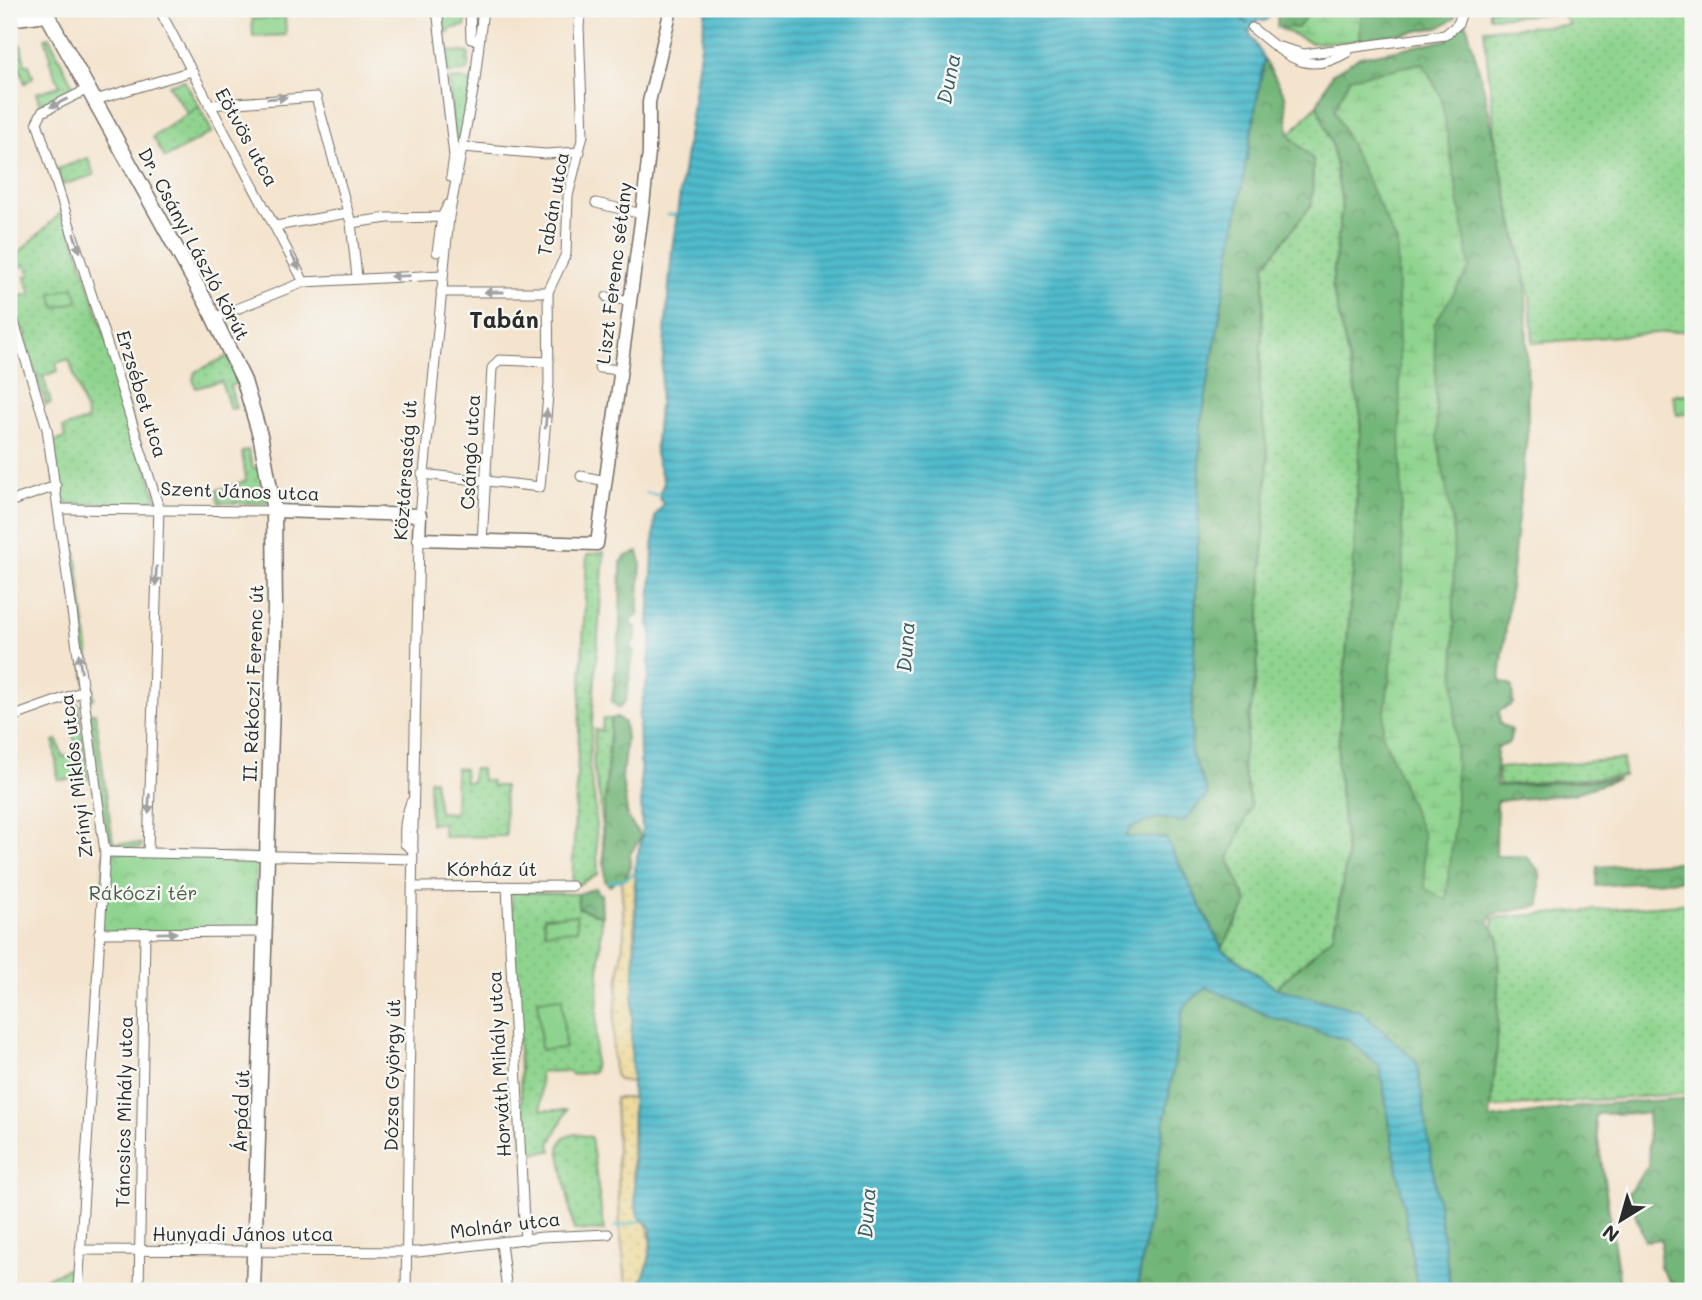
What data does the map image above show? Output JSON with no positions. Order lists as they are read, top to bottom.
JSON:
{
  "streets": {
    "main road": ["Dr. Csányi László körút", "II. Rákóczi Ferenc út", "Árpád út"],
    "street": [
      "Eötvös utca",
      "Tabán utca",
      "Liszt Ferenc sétány",
      "Erzsébet utca",
      "Csángó utca",
      "Köztársaság út",
      "Szent János utca",
      "Zrínyi Miklós utca",
      "Kórház út",
      "Horváth Mihály utca",
      "Dózsa György út",
      "Táncsics Mihály utca",
      "Molnár utca",
      "Hunyadi János utca"
    ]
  },
  "crossings": [
    ["Tabán utca", "Csángó utca"],
    ["Dr. Csányi László körút", "Erzsébet utca"],
    ["Dr. Csányi László körút", "Szent János utca"],
    ["Dr. Csányi László körút", "II. Rákóczi Ferenc út"],
    ["Liszt Ferenc sétány", "Csángó utca"],
    ["Erzsébet utca", "Szent János utca"],
    ["Köztársaság út", "Szent János utca"],
    ["Köztársaság út", "Dózsa György út"],
    ["Szent János utca", "II. Rákóczi Ferenc út"],
    ["Szent János utca", "Zrínyi Miklós utca"],
    ["Zrínyi Miklós utca", "Hunyadi János utca"],
    ["Kórház út", "Horváth Mihály utca"],
    ["Kórház út", "Dózsa György út"],
    ["Horváth Mihály utca", "Molnár utca"],
    ["Dózsa György út", "Molnár utca"],
    ["Dózsa György út", "Hunyadi János utca"],
    ["Árpád út", "Hunyadi János utca"],
    ["Táncsics Mihály utca", "Hunyadi János utca"],
    ["Molnár utca", "Hunyadi János utca"]
  ],
  "one_way": ["Erzsébet utca"],
  "districts": ["Tabán"],
  "water": ["Duna"],
  "parks": ["Rákóczi tér"],
  "north": "bottom left"
}
